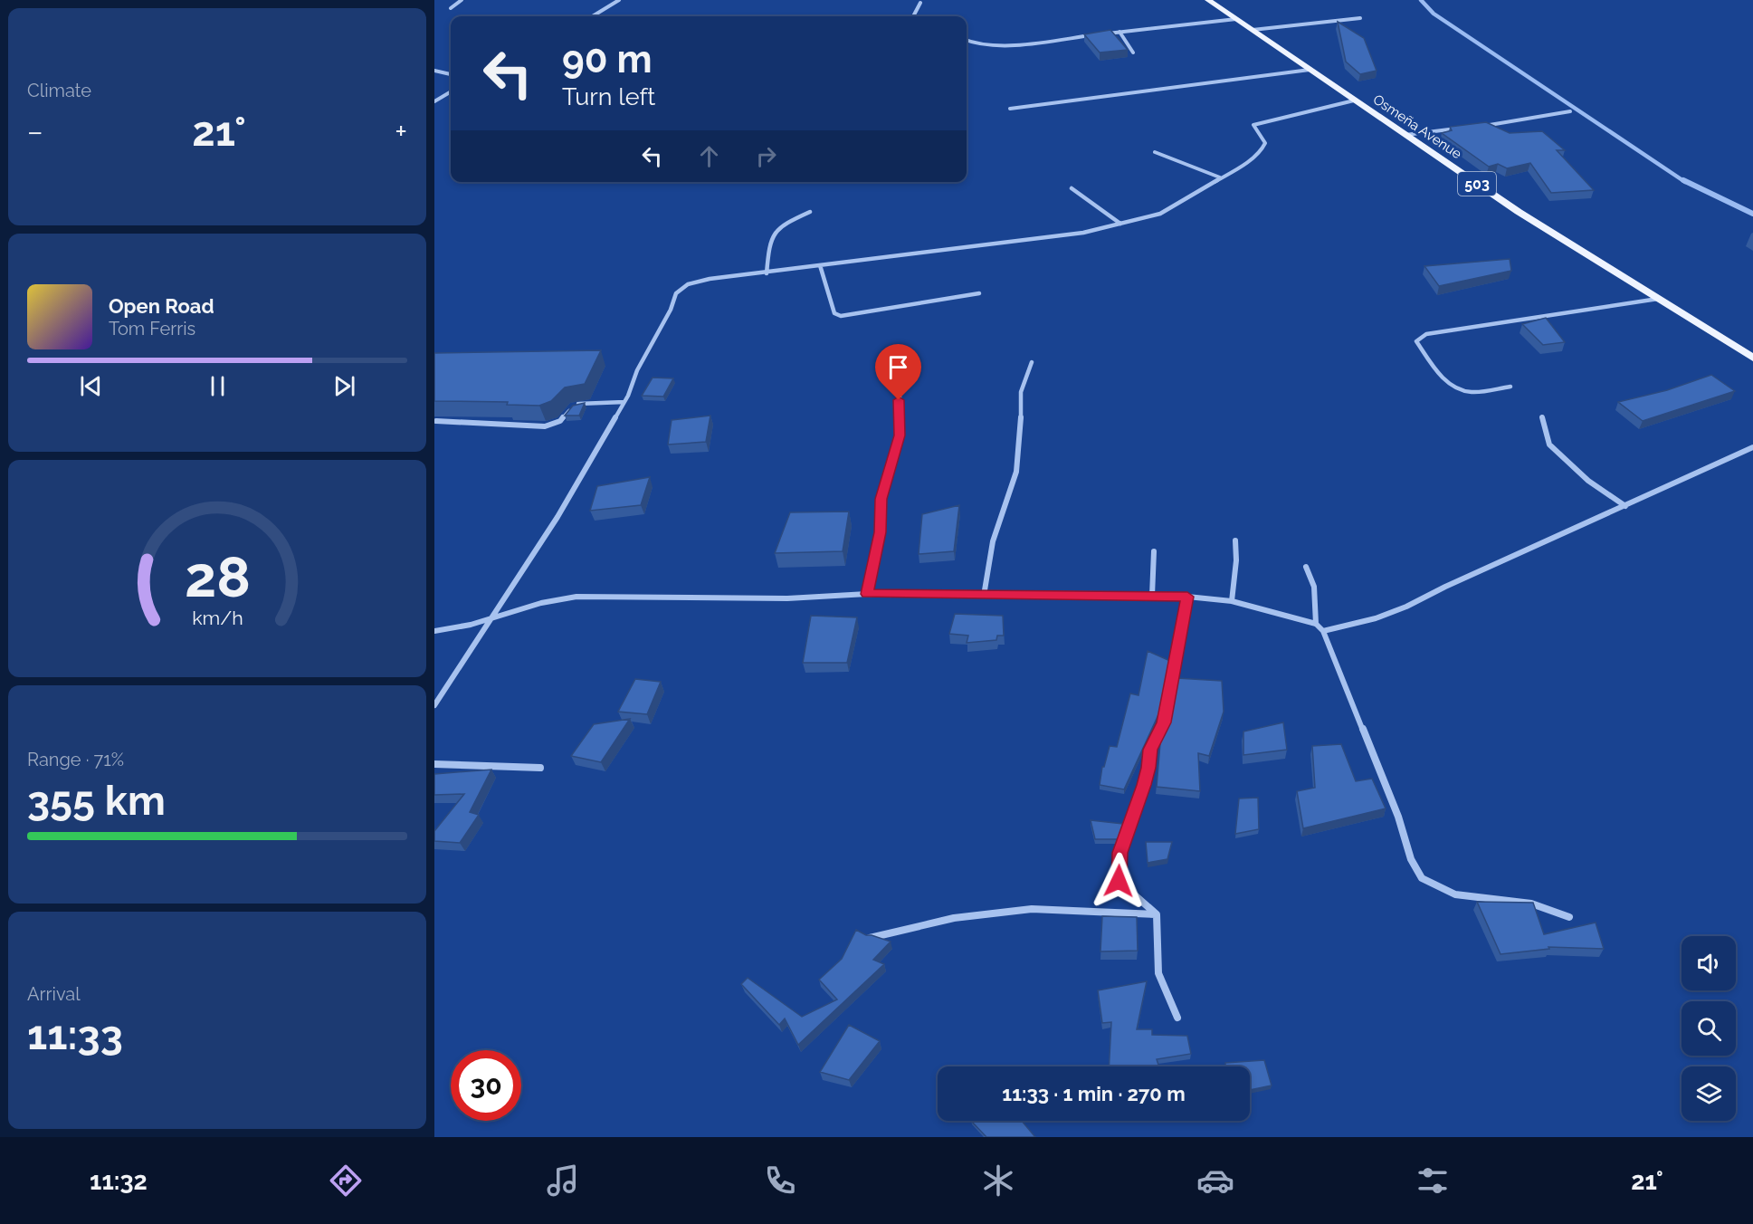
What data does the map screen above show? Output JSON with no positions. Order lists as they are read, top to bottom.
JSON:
{
  "streets": {
    "main road": ["Osmeña Avenue", "503"]
  },
  "page": {
    "tile": [
      "Climate",
      ["Range · 71%", "355 km"],
      ["Arrival", "11:33"]
    ],
    "turn": ["90 m", "Turn left"],
    "heat": ["−", "21°", "+"],
    "song": ["Open Road", "Tom Ferris"],
    "limit": "30",
    "trip": "11:33 · 1 min · 270 m",
    "tabs": ["11:32", "21°"],
    "gauge": ["28", "km/h"]
  }
}
